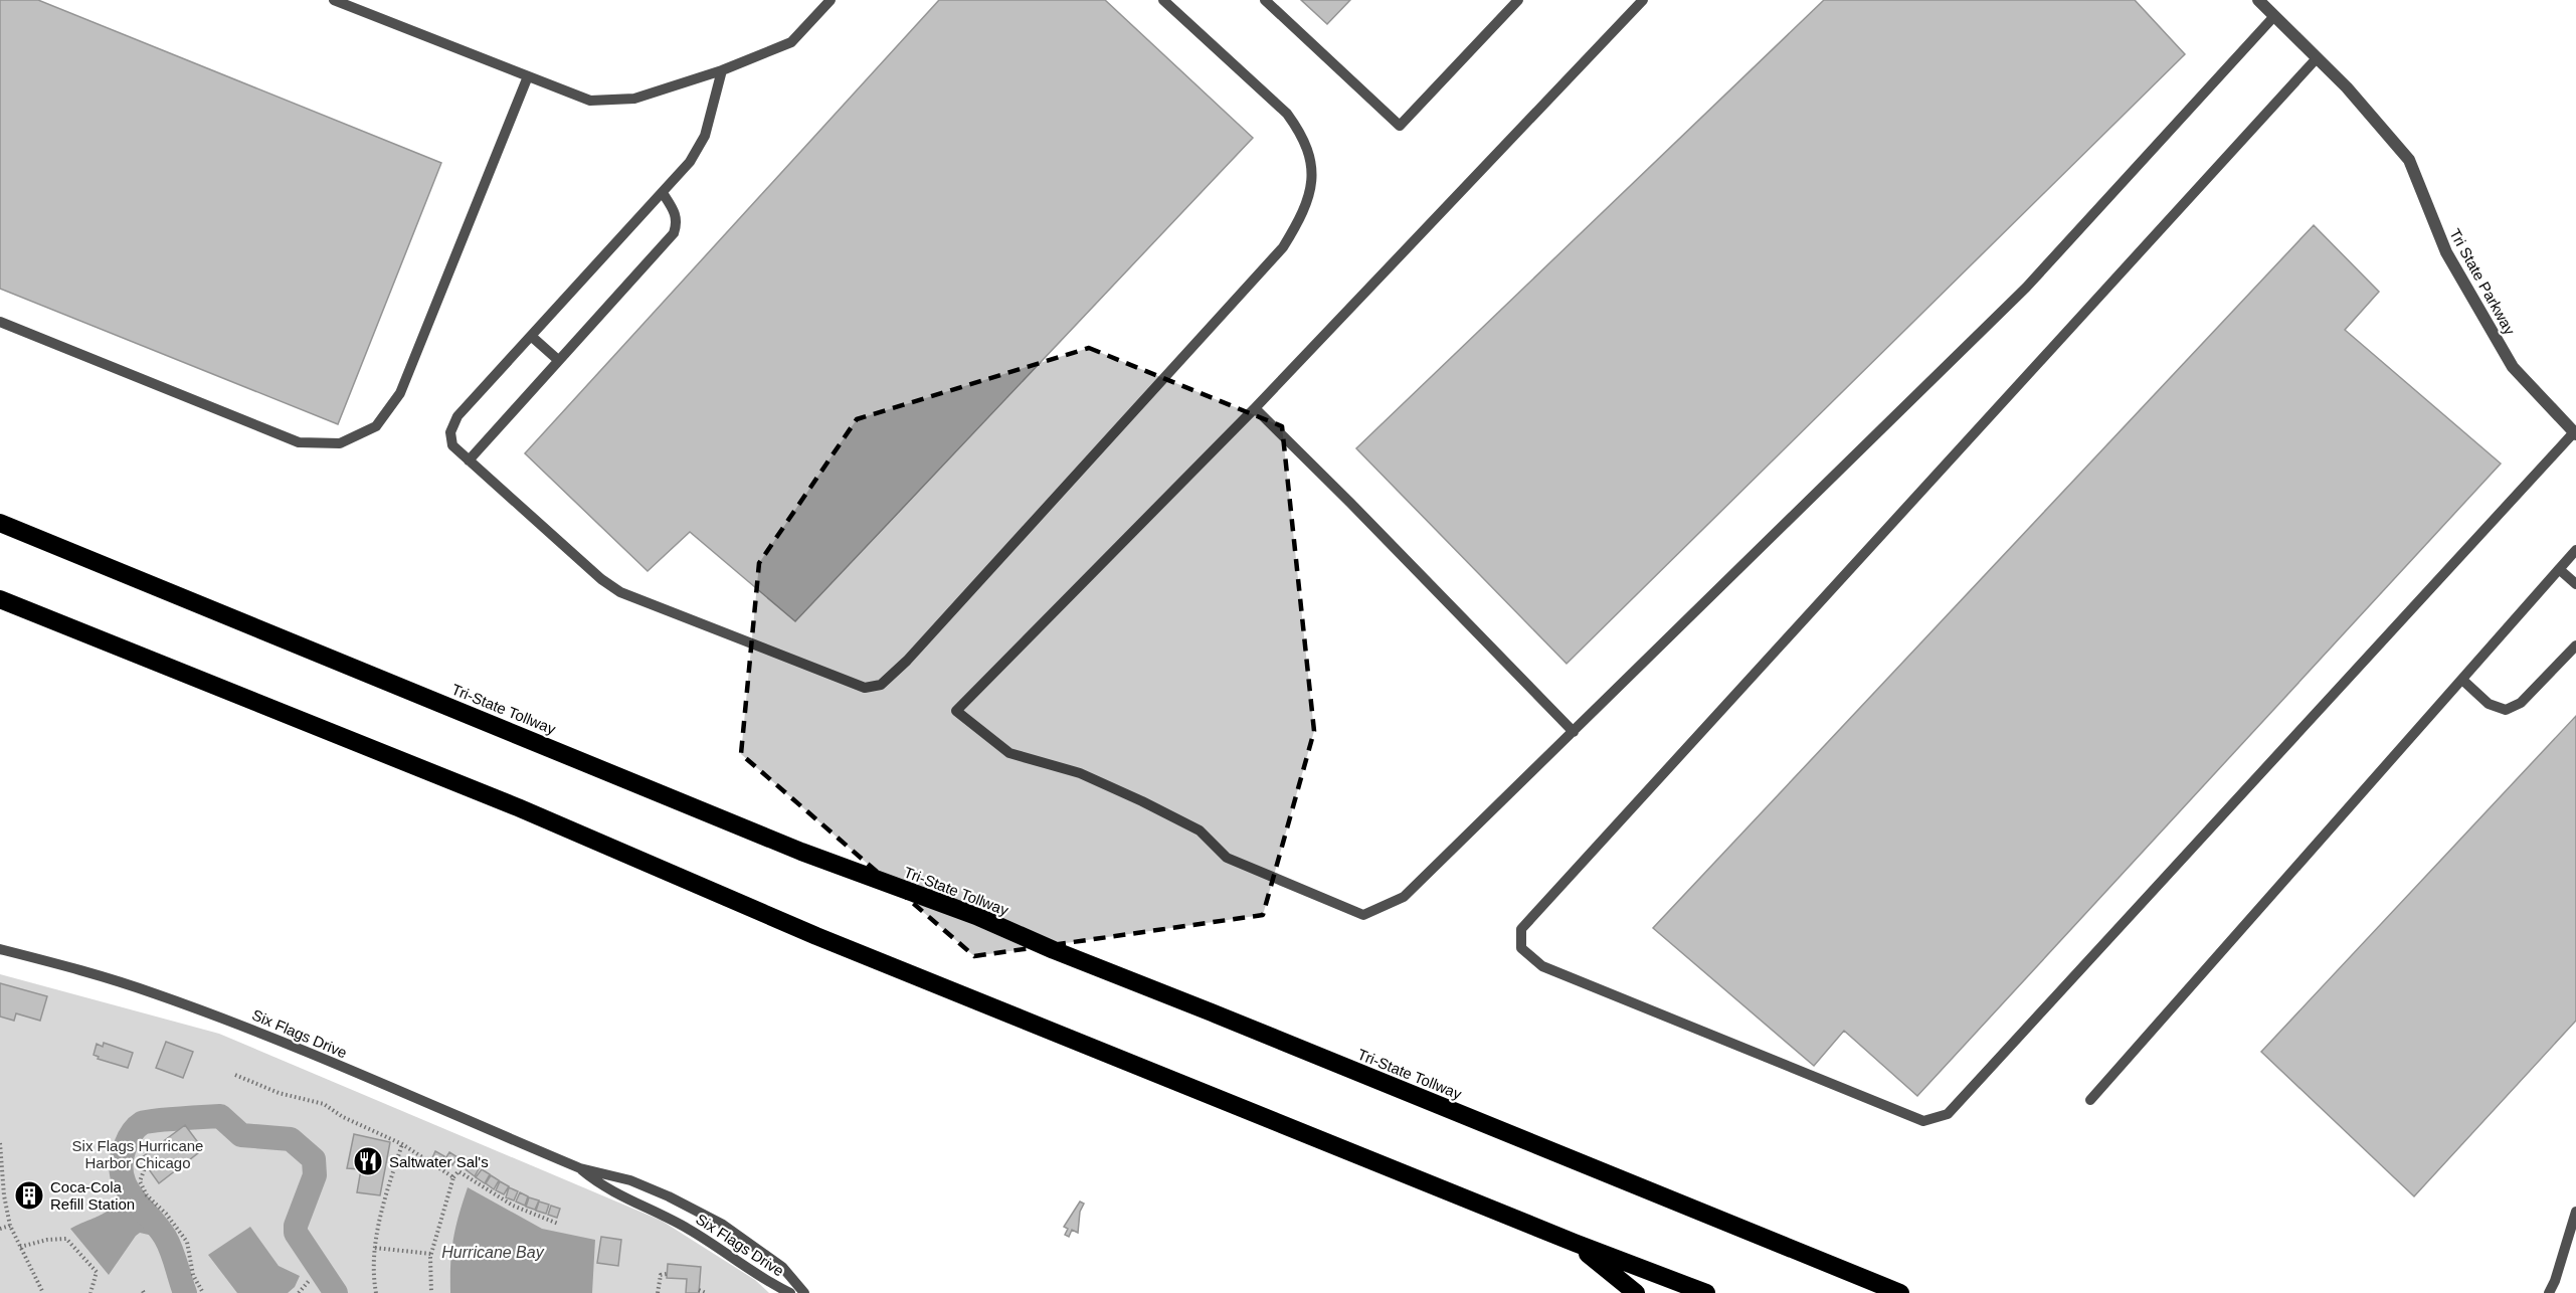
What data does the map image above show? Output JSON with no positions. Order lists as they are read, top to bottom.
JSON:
{
  "streets": {
    "highway": ["Tri-State Tollway"],
    "street": ["Tri State Parkway"],
    "lane": ["Six Flags Drive"]
  },
  "water": ["Hurricane Bay"],
  "parks": ["Six Flags Hurricane Harbor Chicago"],
  "places": {
    "restaurant": ["Saltwater Sal's"],
    "building": ["Coca-Cola Refill Station"]
  }
}
